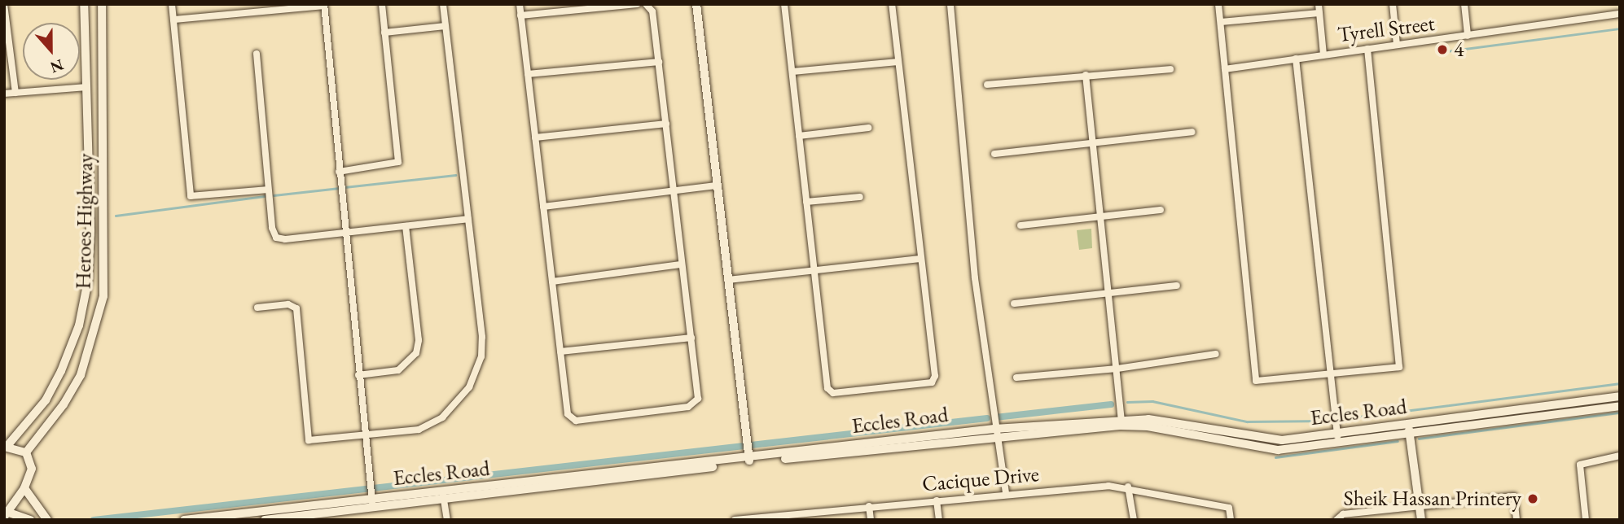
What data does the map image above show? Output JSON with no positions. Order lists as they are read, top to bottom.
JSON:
{
  "streets": {
    "street": [
      "Tyrell Street",
      "Heroes Highway",
      "Eccles Road",
      "Cacique Drive"
    ]
  },
  "places": ["4", "Sheik Hassan Printery"],
  "north": "bottom"
}
